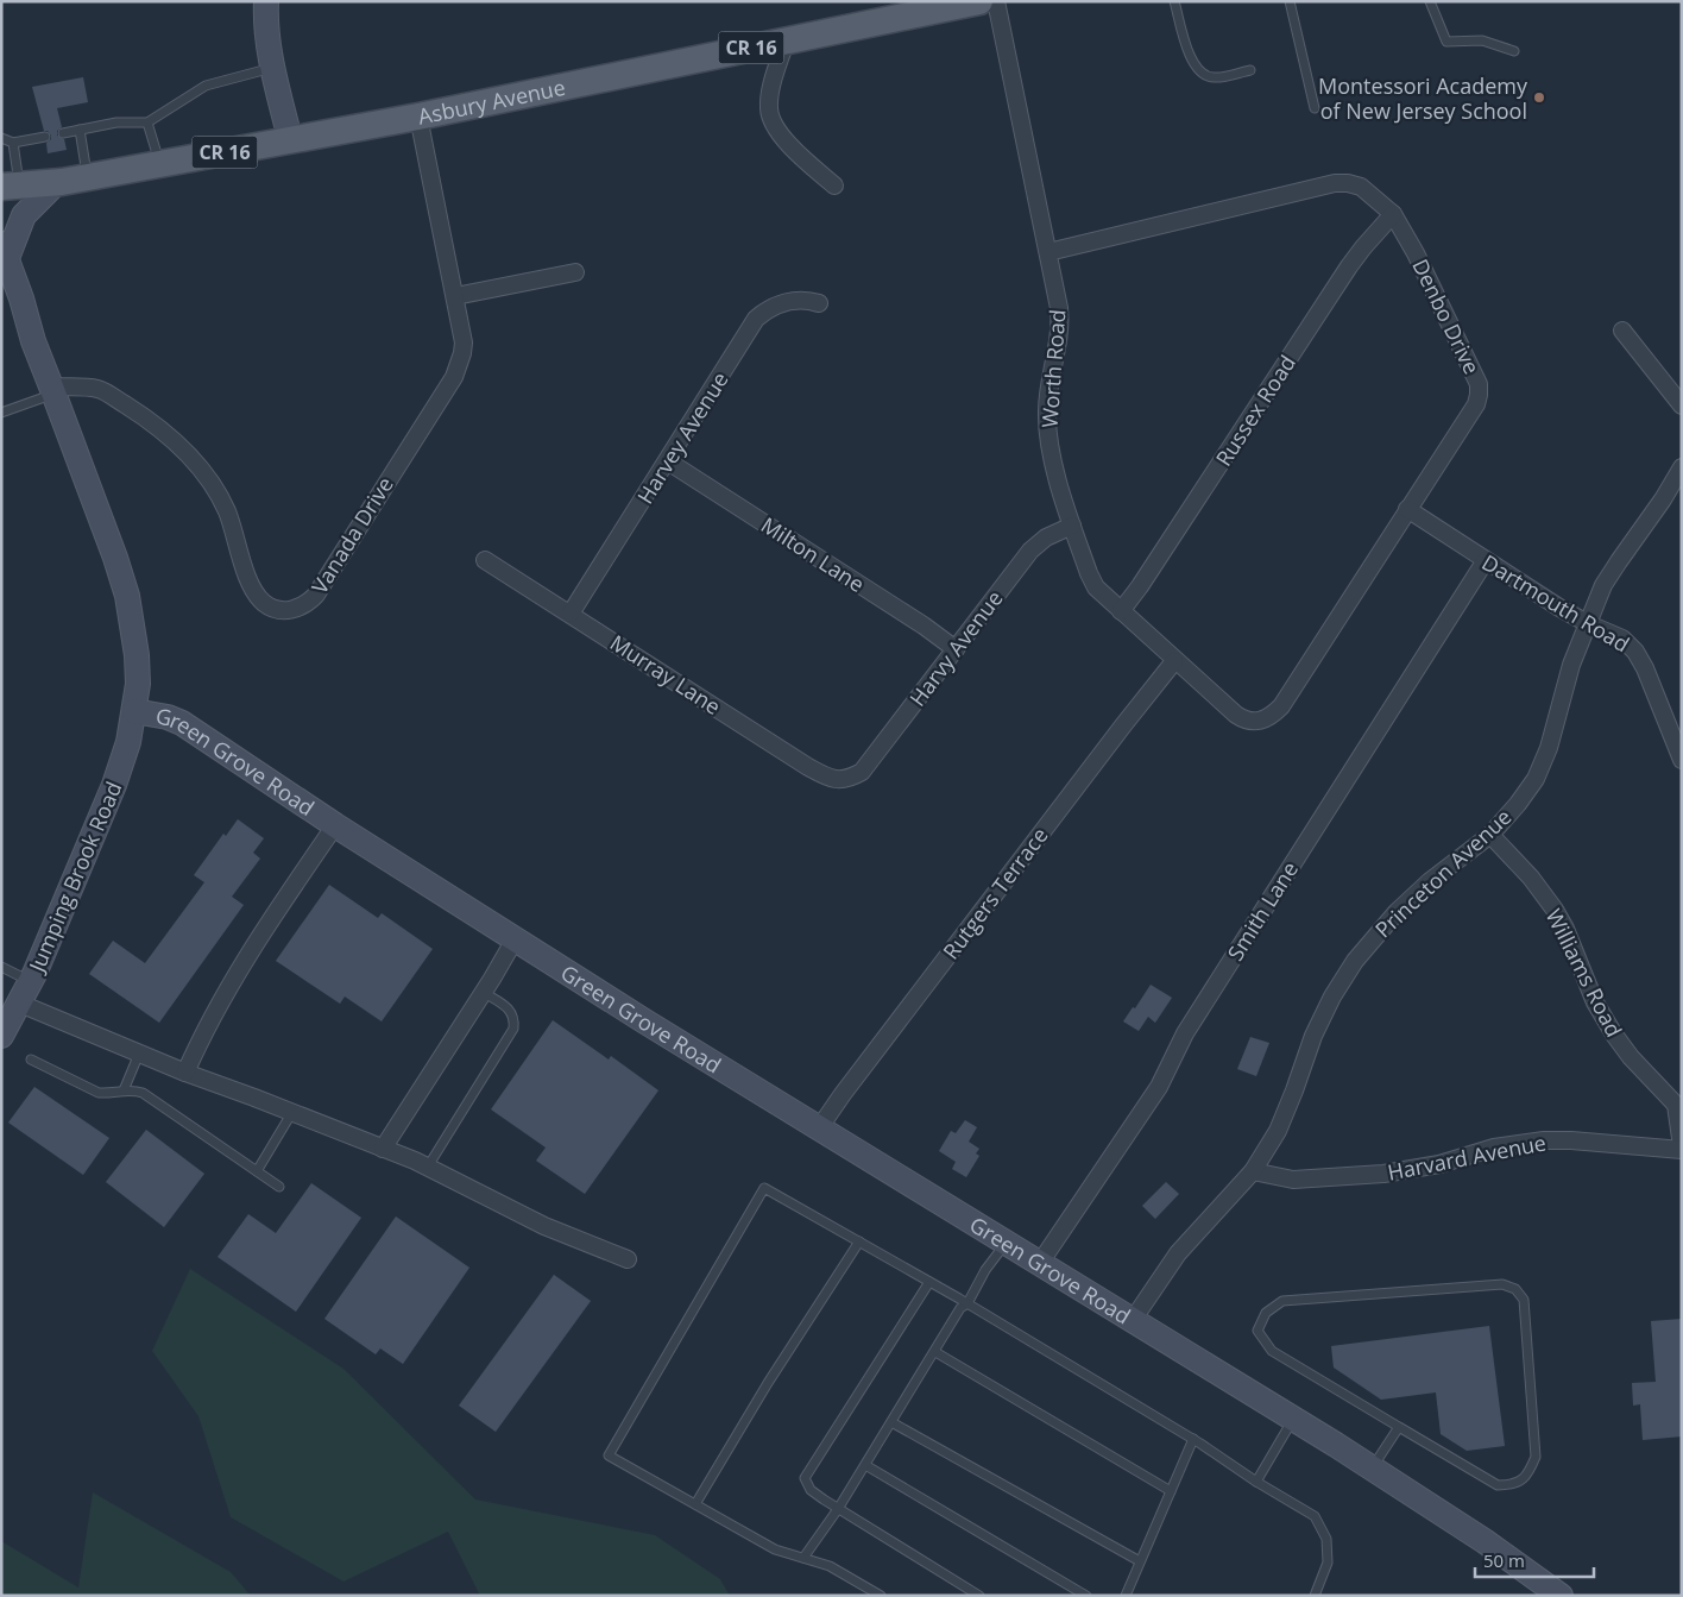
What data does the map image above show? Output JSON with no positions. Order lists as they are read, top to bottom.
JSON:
{
  "streets": {
    "main road": ["CR 16", "Asbury Avenue"],
    "street": [
      "Denbo Drive",
      "Worth Road",
      "Russex Road",
      "Harvey Avenue",
      "Vanada Drive",
      "Milton Lane",
      "Dartmouth Road",
      "Harvy Avenue",
      "Murray Lane",
      "Green Grove Road",
      "Princeton Avenue",
      "Jumping Brook Road",
      "Rutgers Terrace",
      "Smith Lane",
      "Williams Road",
      "Harvard Avenue"
    ]
  },
  "crossings": [
    ["Asbury Avenue", "Vanada Drive"],
    ["Denbo Drive", "Worth Road"],
    ["Denbo Drive", "Russex Road"],
    ["Denbo Drive", "Dartmouth Road"],
    ["Worth Road", "Russex Road"],
    ["Worth Road", "Harvy Avenue"],
    ["Worth Road", "Rutgers Terrace"],
    ["Harvey Avenue", "Milton Lane"],
    ["Harvey Avenue", "Murray Lane"],
    ["Vanada Drive", "Green Grove Road"],
    ["Milton Lane", "Harvy Avenue"],
    ["Dartmouth Road", "Princeton Avenue"],
    ["Dartmouth Road", "Smith Lane"],
    ["Harvy Avenue", "Murray Lane"],
    ["Green Grove Road", "Princeton Avenue"],
    ["Green Grove Road", "Jumping Brook Road"],
    ["Green Grove Road", "Rutgers Terrace"],
    ["Green Grove Road", "Smith Lane"],
    ["Princeton Avenue", "Williams Road"],
    ["Princeton Avenue", "Harvard Avenue"],
    ["Williams Road", "Harvard Avenue"]
  ],
  "places": ["Montessori Academy of New Jersey School"],
  "scale_bar": "50 m"
}
